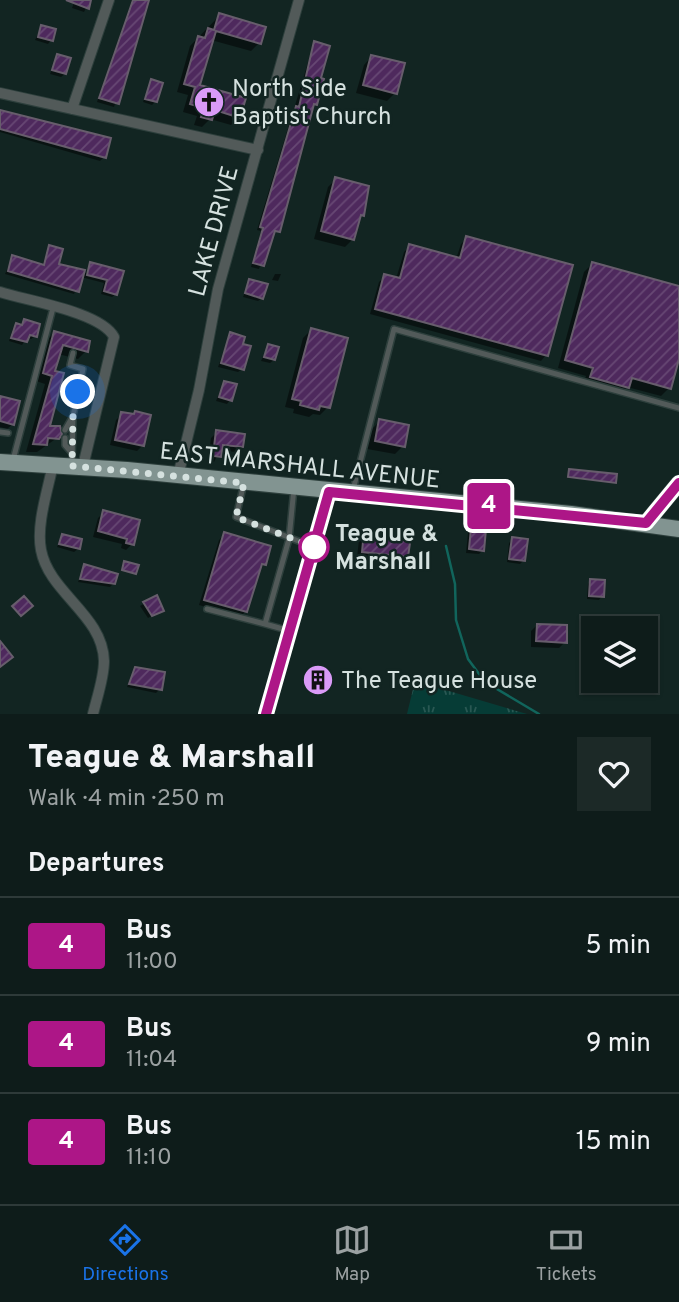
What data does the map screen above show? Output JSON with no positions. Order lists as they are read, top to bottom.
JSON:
{
  "streets": {
    "main road": ["EAST MARSHALL AVENUE"],
    "street": ["LAKE DRIVE"]
  },
  "crossings": [
    ["LAKE DRIVE", "EAST MARSHALL AVENUE"]
  ],
  "places": {
    "church": ["North Side Baptist Church"],
    "other": ["Teague & Marshall"],
    "building": ["The Teague House"]
  },
  "lines": ["bus line 4"],
  "page": {
    "on_map": "4",
    "heading": [
      ["Teague & Marshall", "Walk · 4 min · 250 m"],
      "Departures"
    ],
    "list": [
      {
        "mark": "4",
        "name": "Bus",
        "note": "11:00",
        "value": "5 min"
      },
      {
        "mark": "4",
        "name": "Bus",
        "note": "11:04",
        "value": "9 min"
      },
      {
        "mark": "4",
        "name": "Bus",
        "note": "11:10",
        "value": "15 min"
      }
    ],
    "tabs": ["Directions", "Map", "Tickets"]
  }
}
